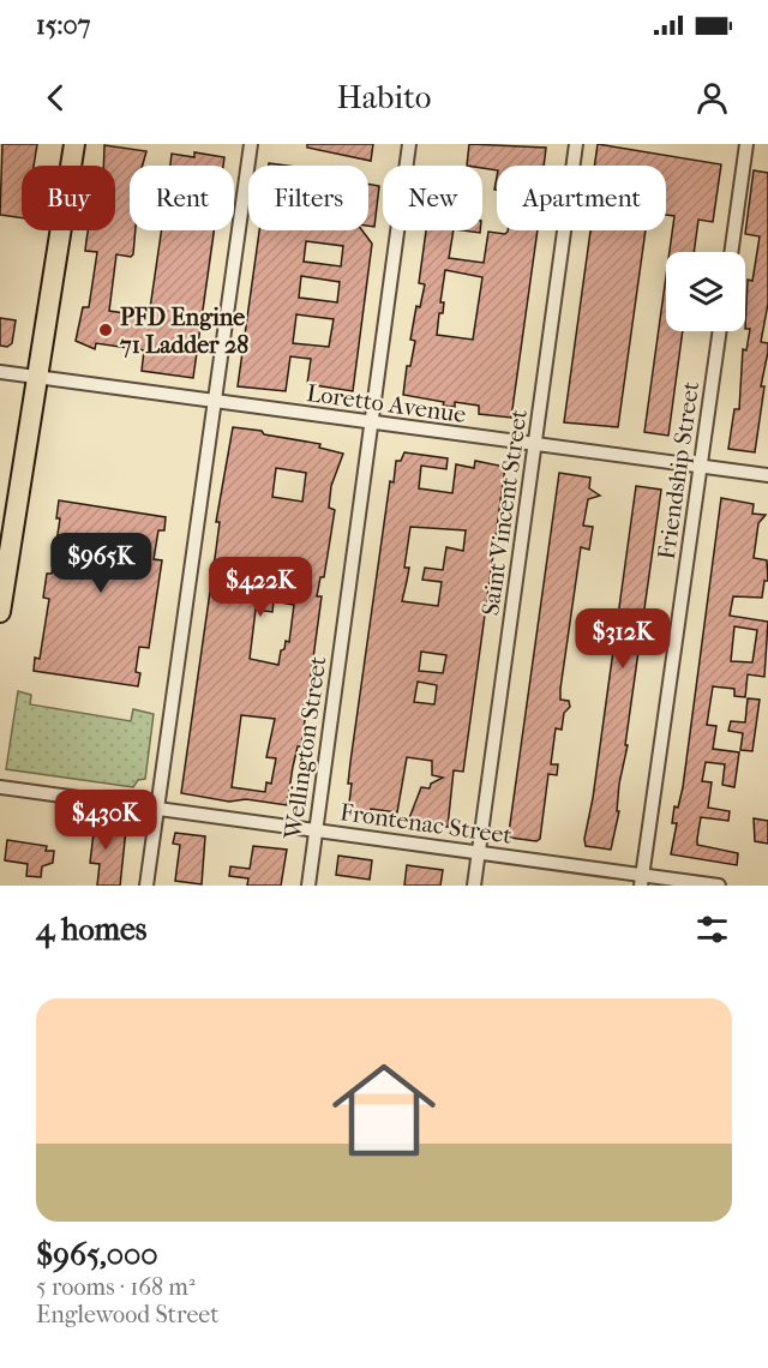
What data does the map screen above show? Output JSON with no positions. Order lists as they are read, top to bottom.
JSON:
{
  "streets": {
    "street": [
      "Loretto Avenue",
      "Friendship Street",
      "Saint Vincent Street",
      "Wellington Street",
      "Frontenac Street"
    ]
  },
  "crossings": [
    ["Loretto Avenue", "Friendship Street"],
    ["Loretto Avenue", "Saint Vincent Street"],
    ["Loretto Avenue", "Wellington Street"],
    ["Friendship Street", "Frontenac Street"],
    ["Saint Vincent Street", "Frontenac Street"],
    ["Wellington Street", "Frontenac Street"]
  ],
  "places": ["PFD Engine 71 Ladder 28"],
  "page": {
    "status": "15:07",
    "header": "Habito",
    "chip": [
      "Buy",
      "Rent",
      "Filters",
      "New",
      "Apartment"
    ],
    "price": [
      "$965K",
      "$422K",
      "$312K",
      "$430K"
    ],
    "heading": "4 homes",
    "list": [
      {
        "name": "$965,000",
        "note": "5 rooms · 168 m² · Englewood Street"
      }
    ]
  }
}
